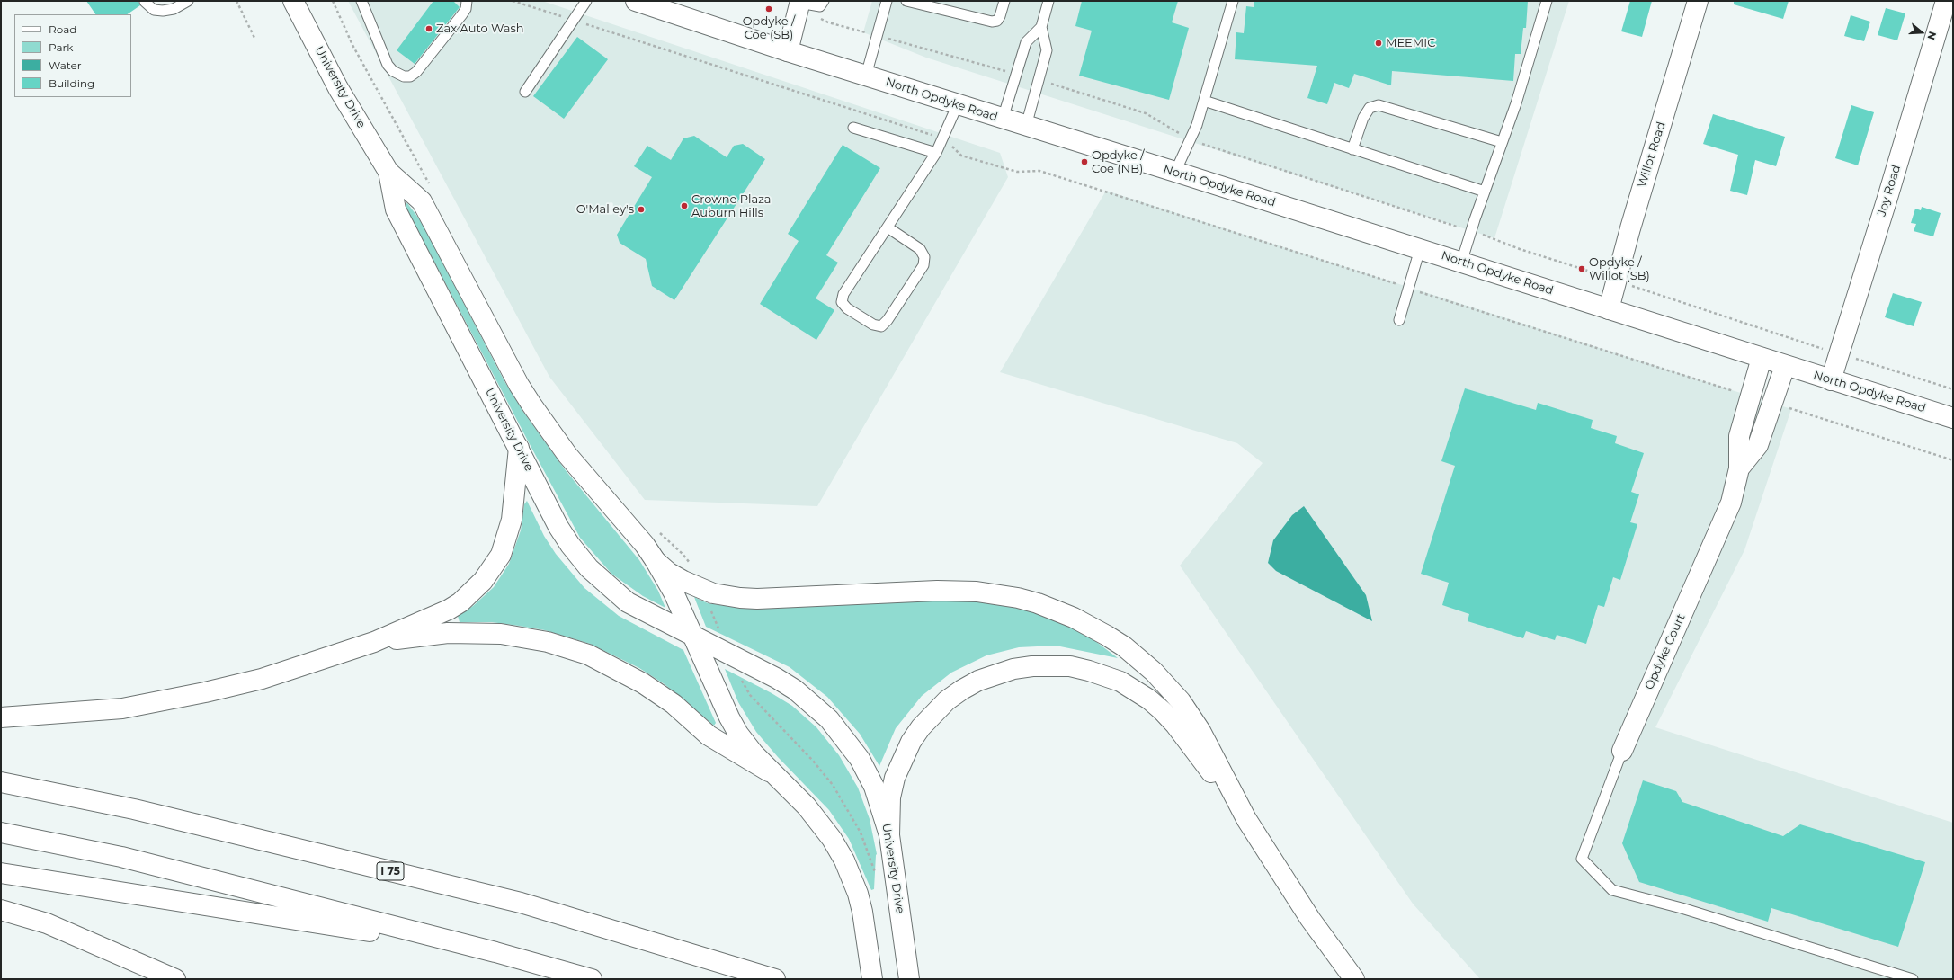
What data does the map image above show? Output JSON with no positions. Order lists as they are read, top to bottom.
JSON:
{
  "streets": {
    "main road": [
      "University Drive",
      "North Opdyke Road",
      "Willot Road",
      "Joy Road",
      "Opdyke Court",
      "I 75"
    ]
  },
  "crossings": [
    ["North Opdyke Road", "Willot Road"],
    ["North Opdyke Road", "Joy Road"]
  ],
  "places": [
    "Opdyke / Coe (SB)",
    "Zax Auto Wash",
    "MEEMIC",
    "Opdyke / Coe (NB)",
    "Crowne Plaza Auburn Hills",
    "O'Malley's",
    "Opdyke / Willot (SB)"
  ],
  "legend": [
    "Road",
    "Park",
    "Water",
    "Building"
  ],
  "north": "right"
}
